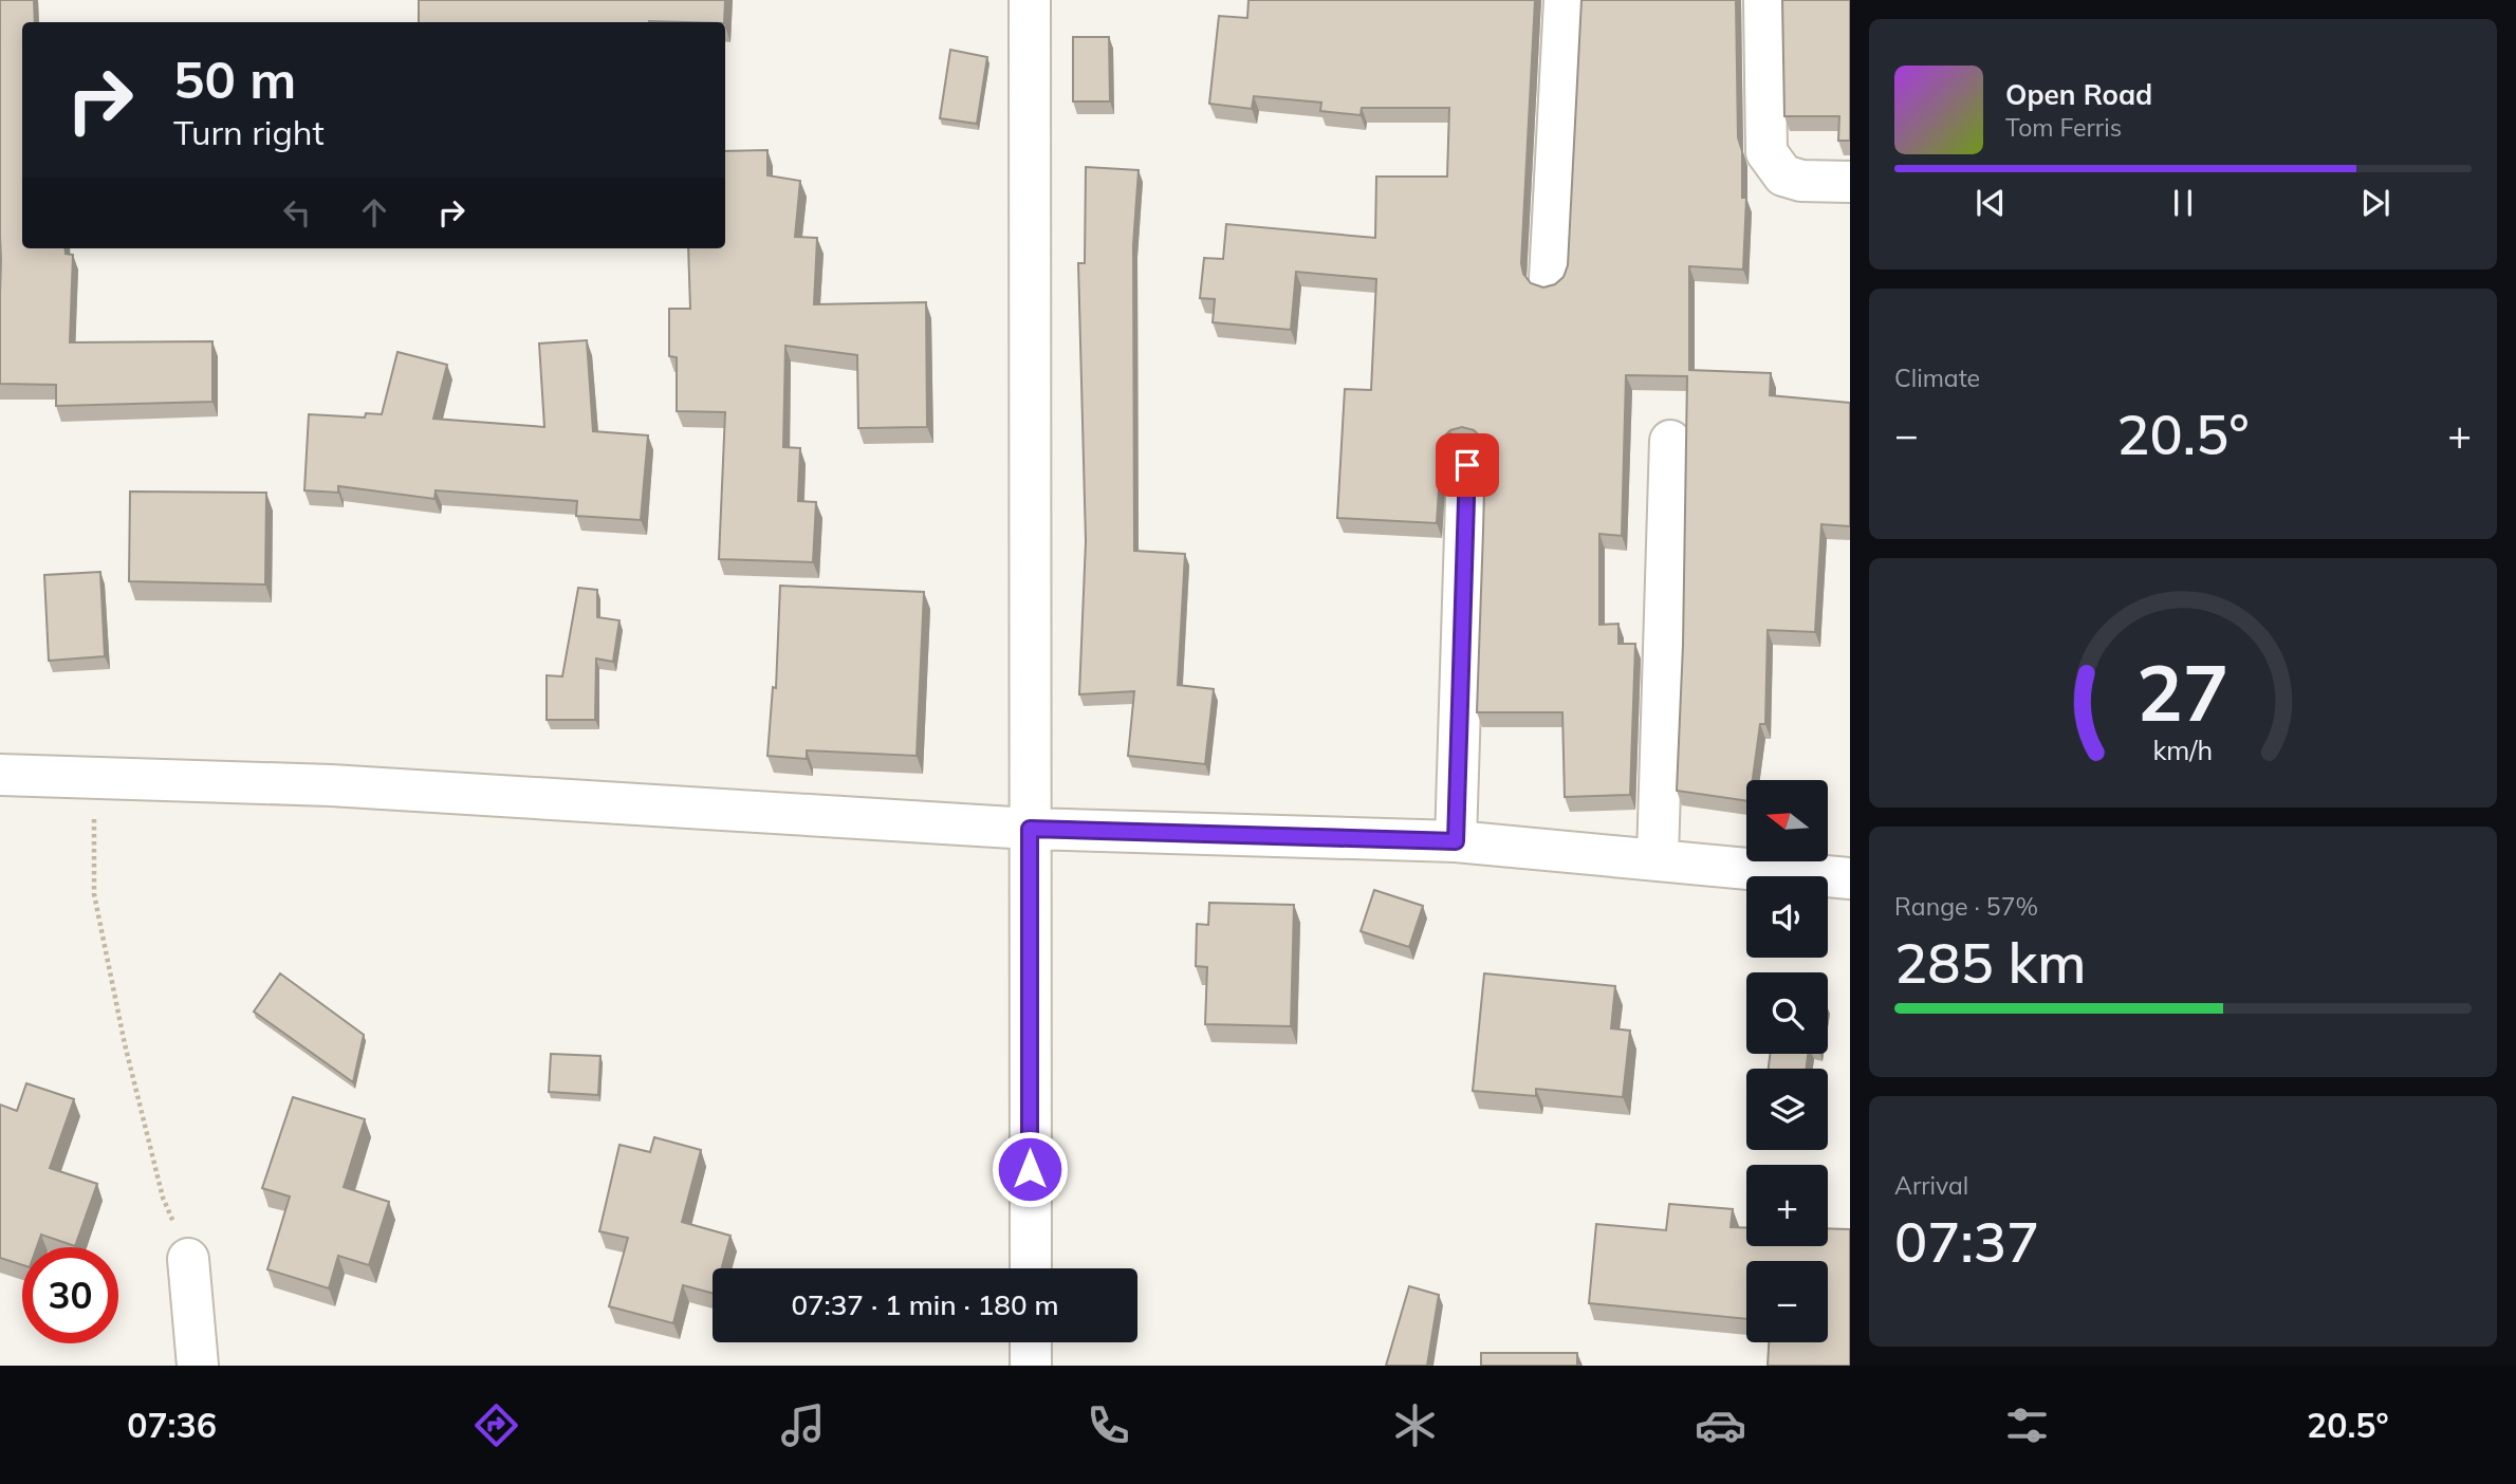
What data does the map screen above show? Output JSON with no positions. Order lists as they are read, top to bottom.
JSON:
{
  "north": "left",
  "page": {
    "turn": ["50 m", "Turn right"],
    "song": ["Open Road", "Tom Ferris"],
    "tile": [
      "Climate",
      ["Range · 57%", "285 km"],
      ["Arrival", "07:37"]
    ],
    "heat": ["−", "20.5°", "+"],
    "map_buttons": ["+", "−"],
    "limit": "30",
    "trip": "07:37 · 1 min · 180 m",
    "tabs": ["07:36", "20.5°"],
    "gauge": ["27", "km/h"]
  }
}
